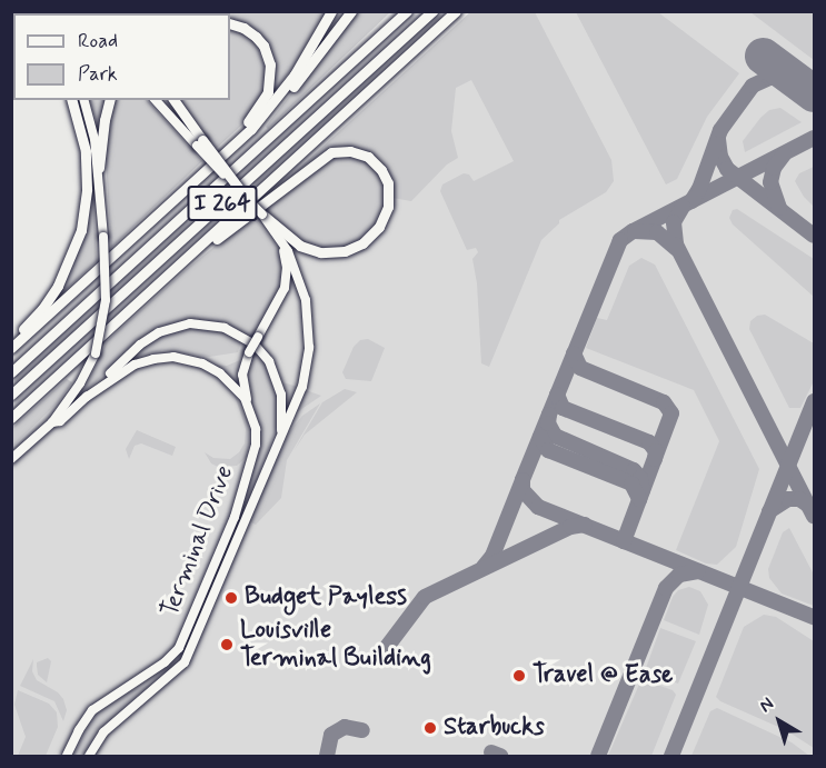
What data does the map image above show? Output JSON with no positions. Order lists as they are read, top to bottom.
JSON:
{
  "streets": {
    "highway": ["I 264"],
    "main road": ["Terminal Drive"]
  },
  "places": [
    "Budget Payless",
    "Louisville Terminal Building",
    "Travel @ Ease",
    "Starbucks"
  ],
  "legend": ["Road", "Park"],
  "north": "top left"
}
